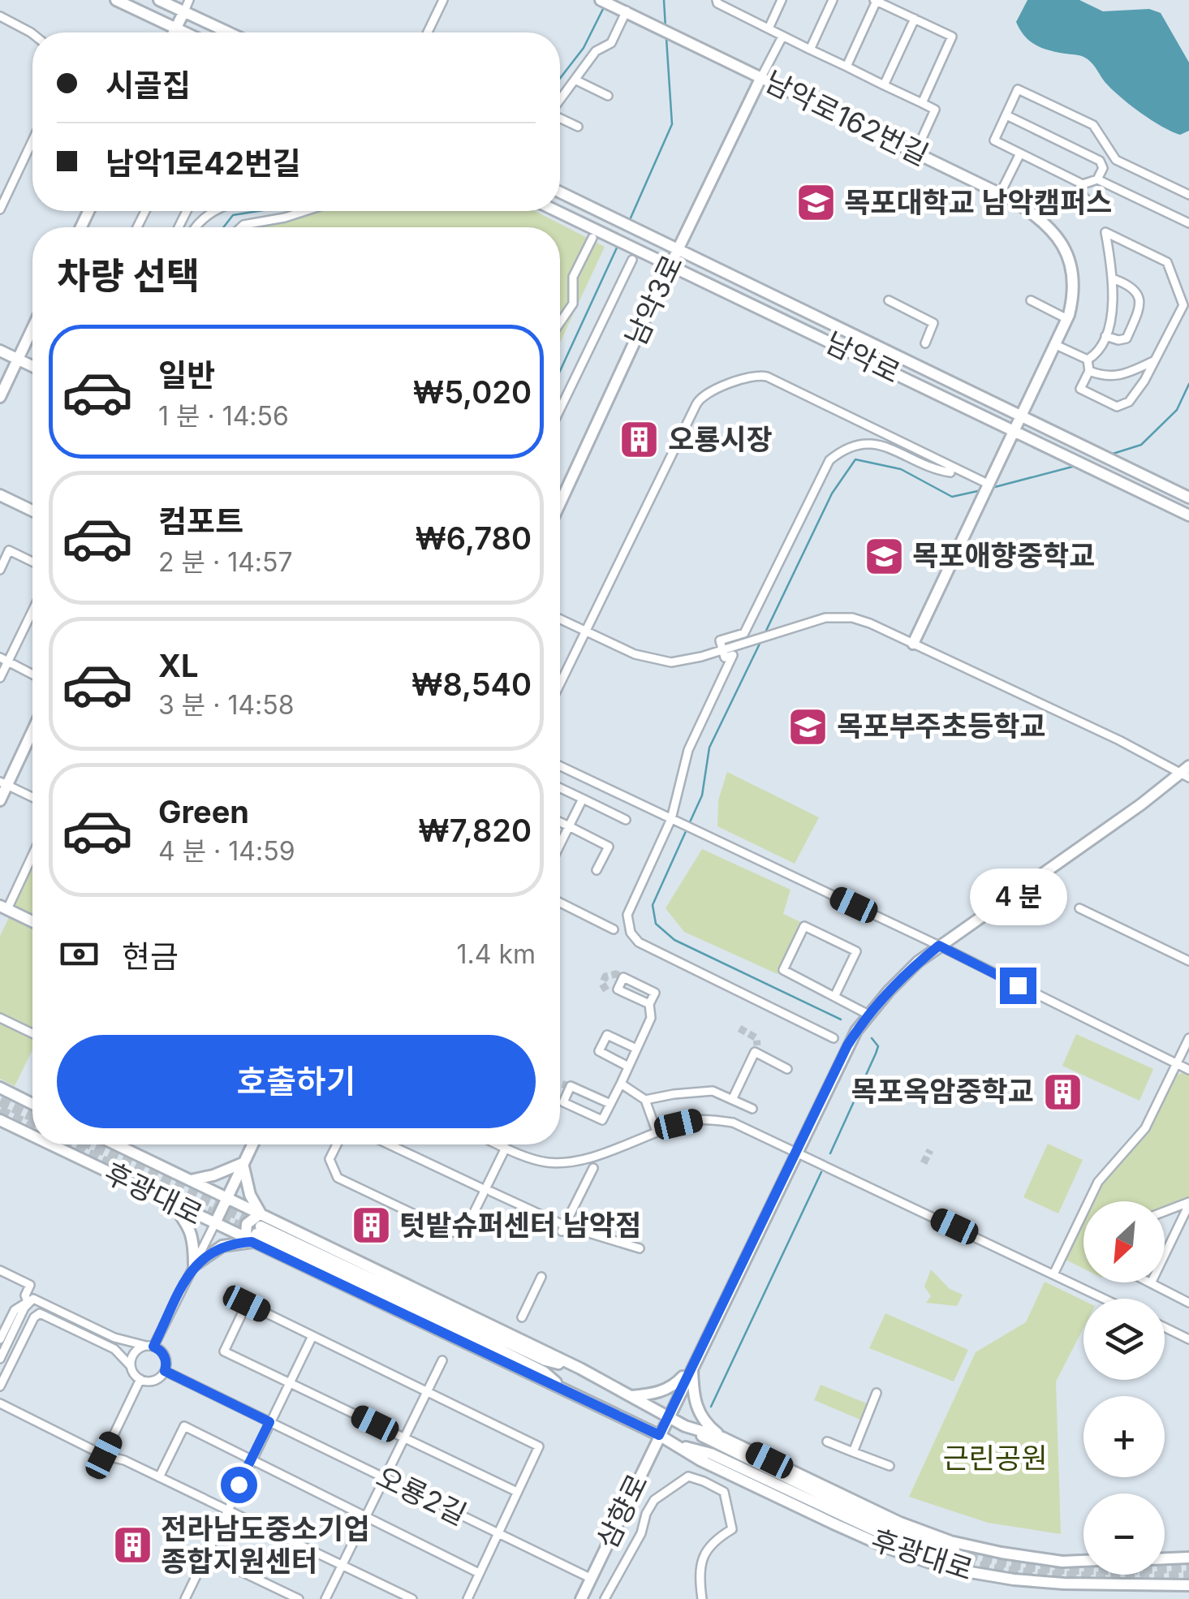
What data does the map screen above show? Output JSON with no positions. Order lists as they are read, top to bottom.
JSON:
{
  "streets": {
    "street": [
      "남악로162번길",
      "남악3로",
      "남악로",
      "후광대로",
      "오룡2길",
      "삼향로"
    ]
  },
  "crossings": [
    ["남악로162번길", "남악3로"],
    ["남악로162번길", "남악로"],
    ["남악3로", "남악로"],
    ["후광대로", "삼향로"],
    ["오룡2길", "삼향로"]
  ],
  "parks": ["근린공원"],
  "places": {
    "school or university": ["목포대학교 남악캠퍼스", "목포애향중학교", "목포부주초등학교"],
    "building": [
      "오룡시장",
      "목포옥암중학교",
      "텃밭슈퍼센터 남악점",
      "전라남도중소기업 종합지원센터"
    ]
  },
  "north": "bottom left",
  "page": {
    "banner": ["시골집", "남악1로42번길"],
    "heading": "차량 선택",
    "list": [
      {
        "name": "일반",
        "note": "1 분 · 14:56",
        "value": "₩5,020"
      },
      {
        "name": "컴포트",
        "note": "2 분 · 14:57",
        "value": "₩6,780"
      },
      {
        "name": "XL",
        "note": "3 분 · 14:58",
        "value": "₩8,540"
      },
      {
        "name": "Green",
        "note": "4 분 · 14:59",
        "value": "₩7,820"
      }
    ],
    "bubble": "4 분",
    "pay": ["현금", "1.4 km"],
    "buttons": "호출하기",
    "map_buttons": ["+", "−"]
  }
}
